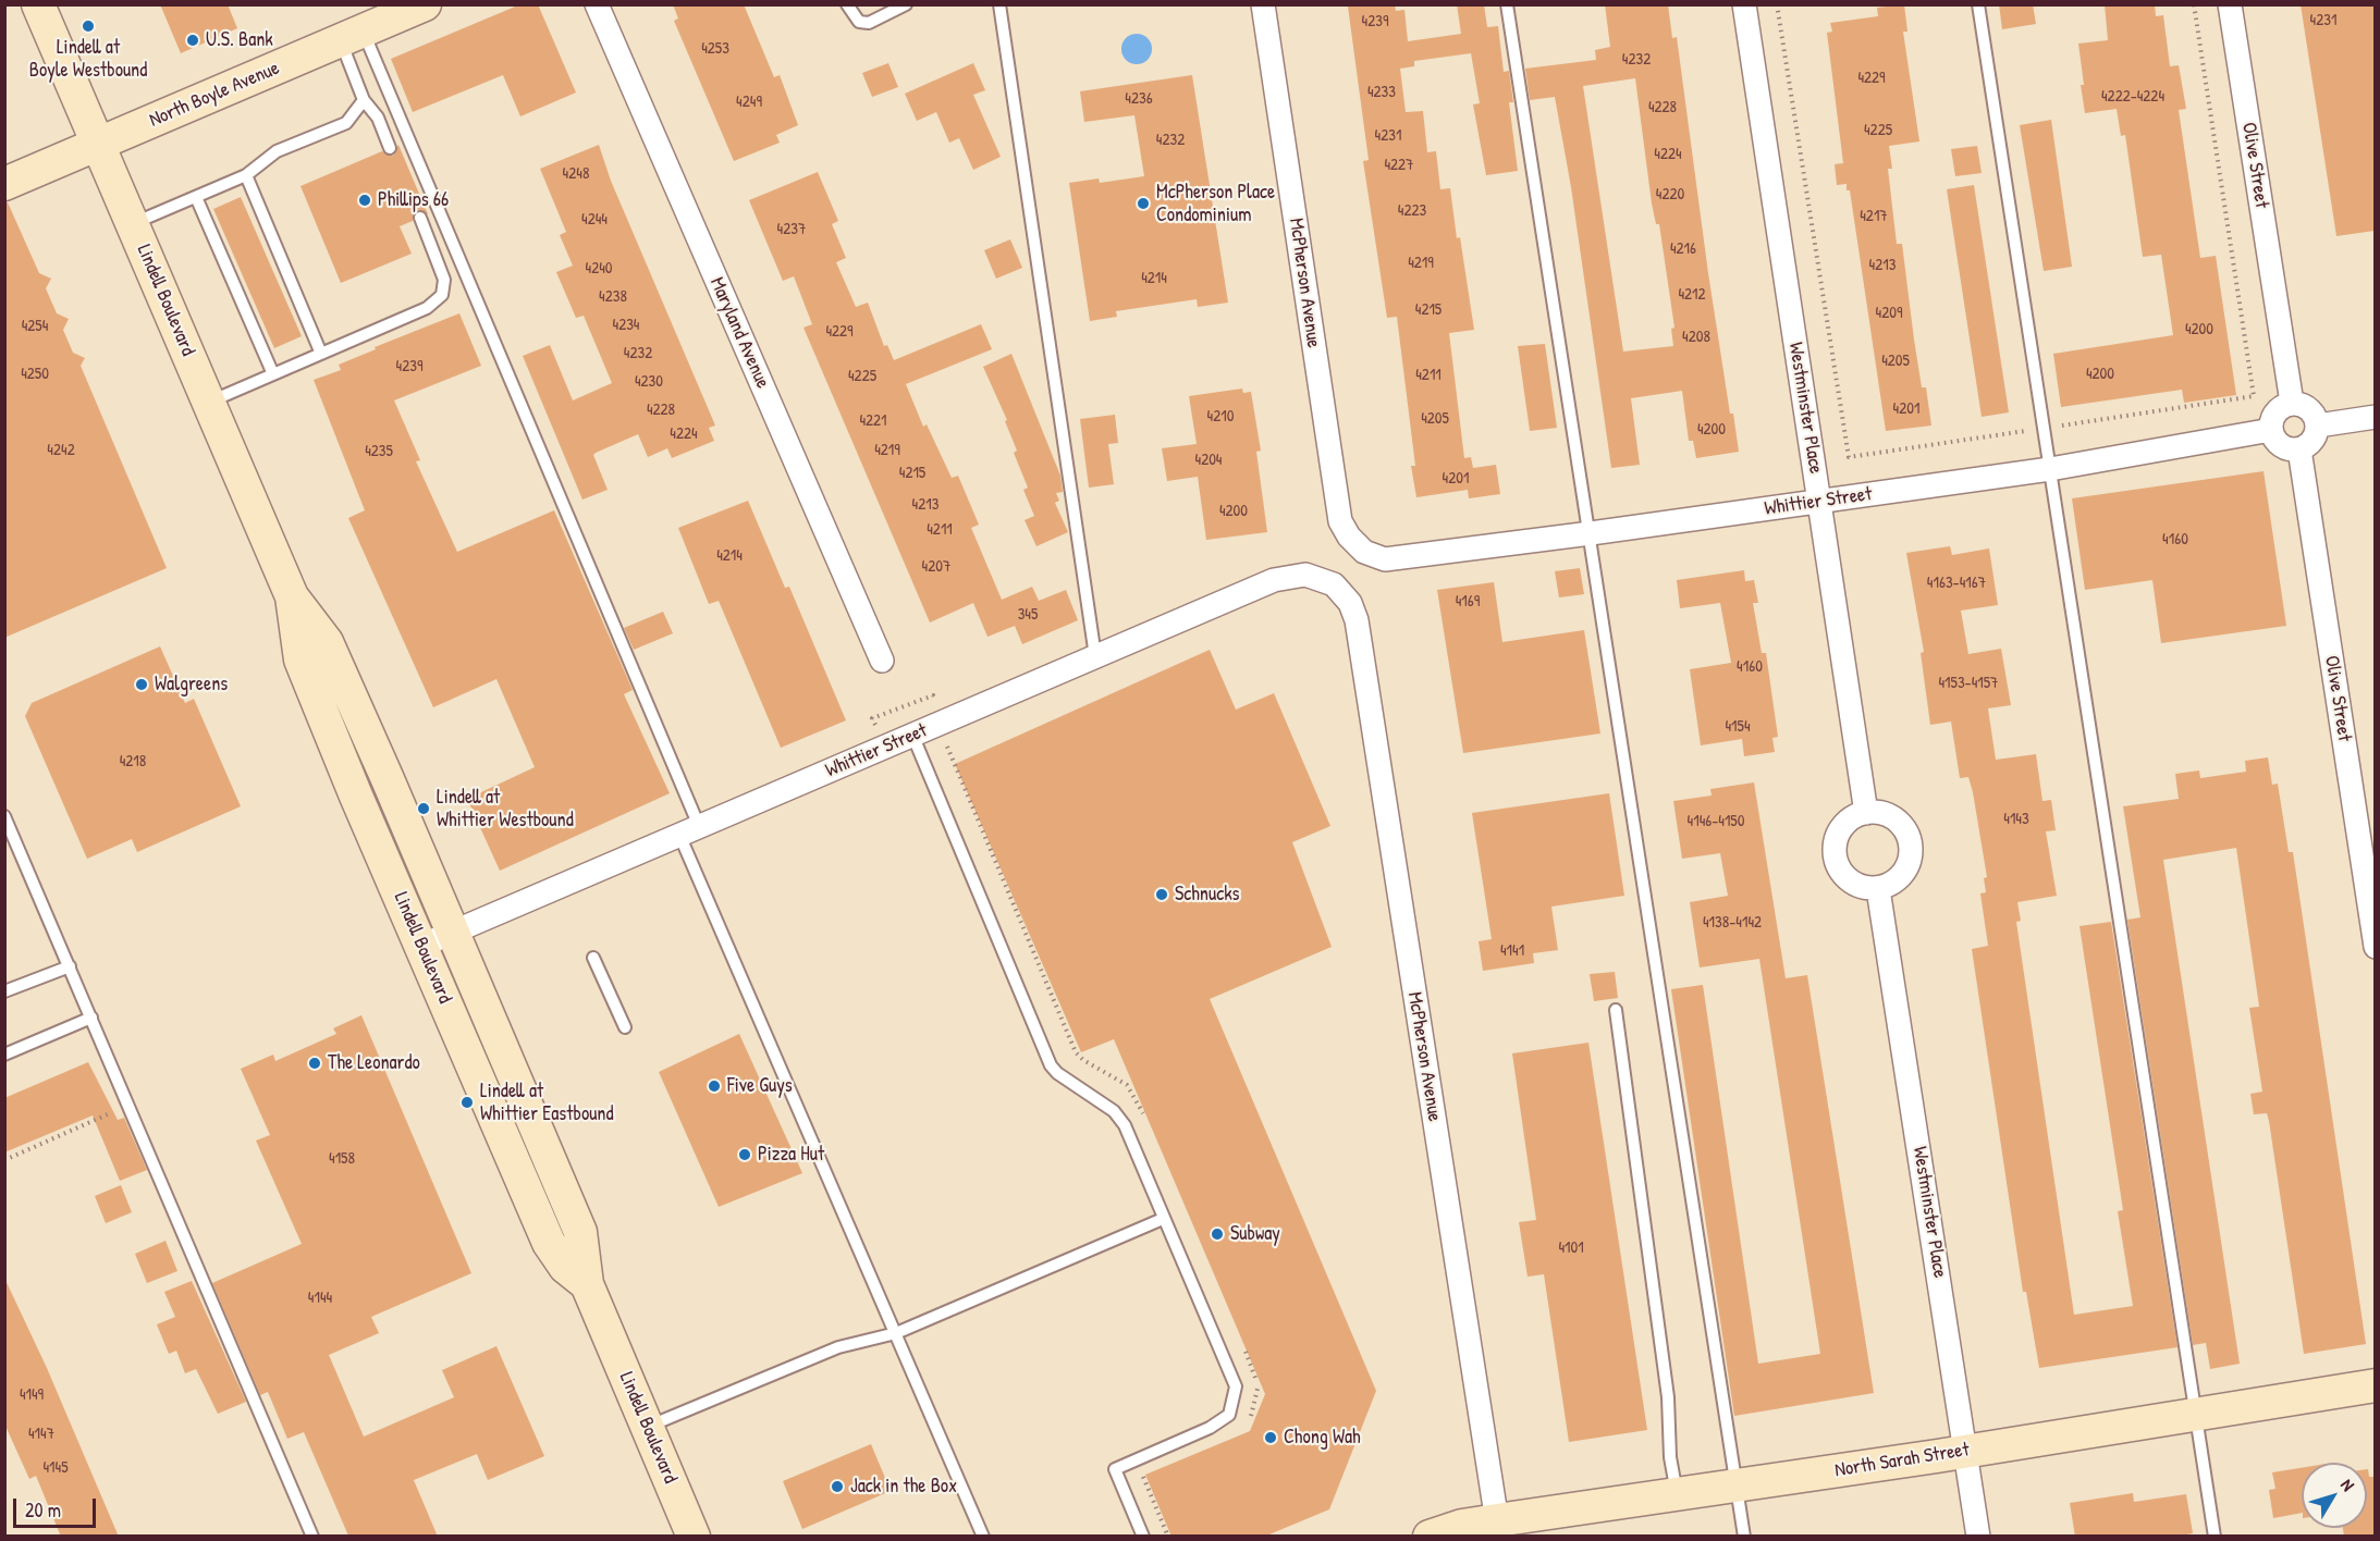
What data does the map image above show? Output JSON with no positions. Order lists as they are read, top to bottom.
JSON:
{
  "streets": {
    "main road": ["North Boyle Avenue", "Lindell Boulevard", "North Sarah Street"],
    "street": [
      "Olive Street",
      "McPherson Avenue",
      "Maryland Avenue",
      "Westminster Place",
      "Whittier Street"
    ]
  },
  "crossings": [
    ["North Boyle Avenue", "Lindell Boulevard"],
    ["Olive Street", "Whittier Street"],
    ["McPherson Avenue", "Whittier Street"],
    ["McPherson Avenue", "North Sarah Street"],
    ["Lindell Boulevard", "Whittier Street"],
    ["Westminster Place", "Whittier Street"],
    ["Westminster Place", "North Sarah Street"]
  ],
  "places": [
    "Lindell at Boyle Westbound",
    "U.S. Bank",
    "Phillips 66",
    "McPherson Place Condominium",
    "Walgreens",
    "Lindell at Whittier Westbound",
    "Schnucks",
    "The Leonardo",
    "Five Guys",
    "Lindell at Whittier Eastbound",
    "Pizza Hut",
    "Subway",
    "Chong Wah",
    "Jack in the Box"
  ],
  "house_numbers": [
    "4231",
    "4239",
    "4253",
    "4232",
    "4229",
    "4233",
    "4222-4224",
    "4236",
    "4249",
    "4228",
    "4225",
    "4231",
    "4232",
    "4224",
    "4227",
    "4248",
    "4220",
    "4223",
    "4217",
    "4244",
    "4237",
    "4216",
    "4219",
    "4213",
    "4240",
    "4214",
    "4212",
    "4238",
    "4215",
    "4209",
    "4234",
    "4254",
    "4200",
    "4229",
    "4208",
    "4232",
    "4205",
    "4239",
    "4250",
    "4200",
    "4211",
    "4225",
    "4230",
    "4201",
    "4228",
    "4210",
    "4205",
    "4221",
    "4200",
    "4224",
    "4242",
    "4219",
    "4235",
    "4204",
    "4215",
    "4201",
    "4213",
    "4200",
    "4211",
    "4160",
    "4214",
    "4207",
    "4163-4167",
    "4169",
    "345",
    "4160",
    "4153-4157",
    "4154",
    "4218",
    "4143",
    "4146-4150",
    "4138-4142",
    "4141",
    "4158",
    "4101",
    "4144",
    "4149",
    "4147",
    "4145"
  ],
  "scale_bar": "20 m",
  "north": "top right"
}
